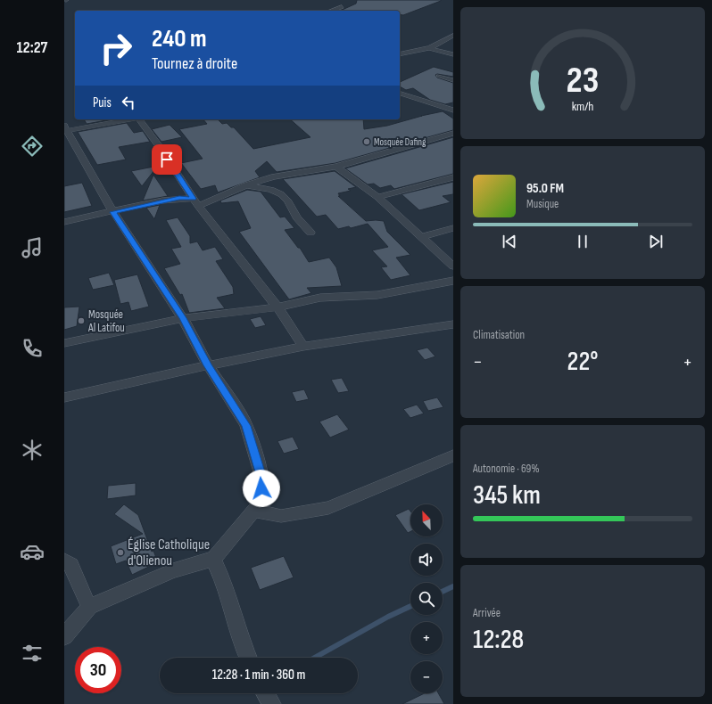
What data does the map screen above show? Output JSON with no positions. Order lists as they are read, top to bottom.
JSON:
{
  "places": ["Mosquée Dafing", "Mosquée Al Latifou", "Église Catholique d'Olienou"],
  "north": "top left",
  "page": {
    "tabs": "12:27",
    "turn": ["240 m", "Tournez à droite"],
    "then": "Puis",
    "song": ["95.0 FM", "Musique"],
    "tile": [
      "Climatisation",
      ["Autonomie · 69%", "345 km"],
      ["Arrivée", "12:28"]
    ],
    "heat": ["−", "22°", "+"],
    "map_buttons": ["+", "−"],
    "limit": "30",
    "trip": "12:28 · 1 min · 360 m",
    "gauge": ["23", "km/h"]
  }
}
